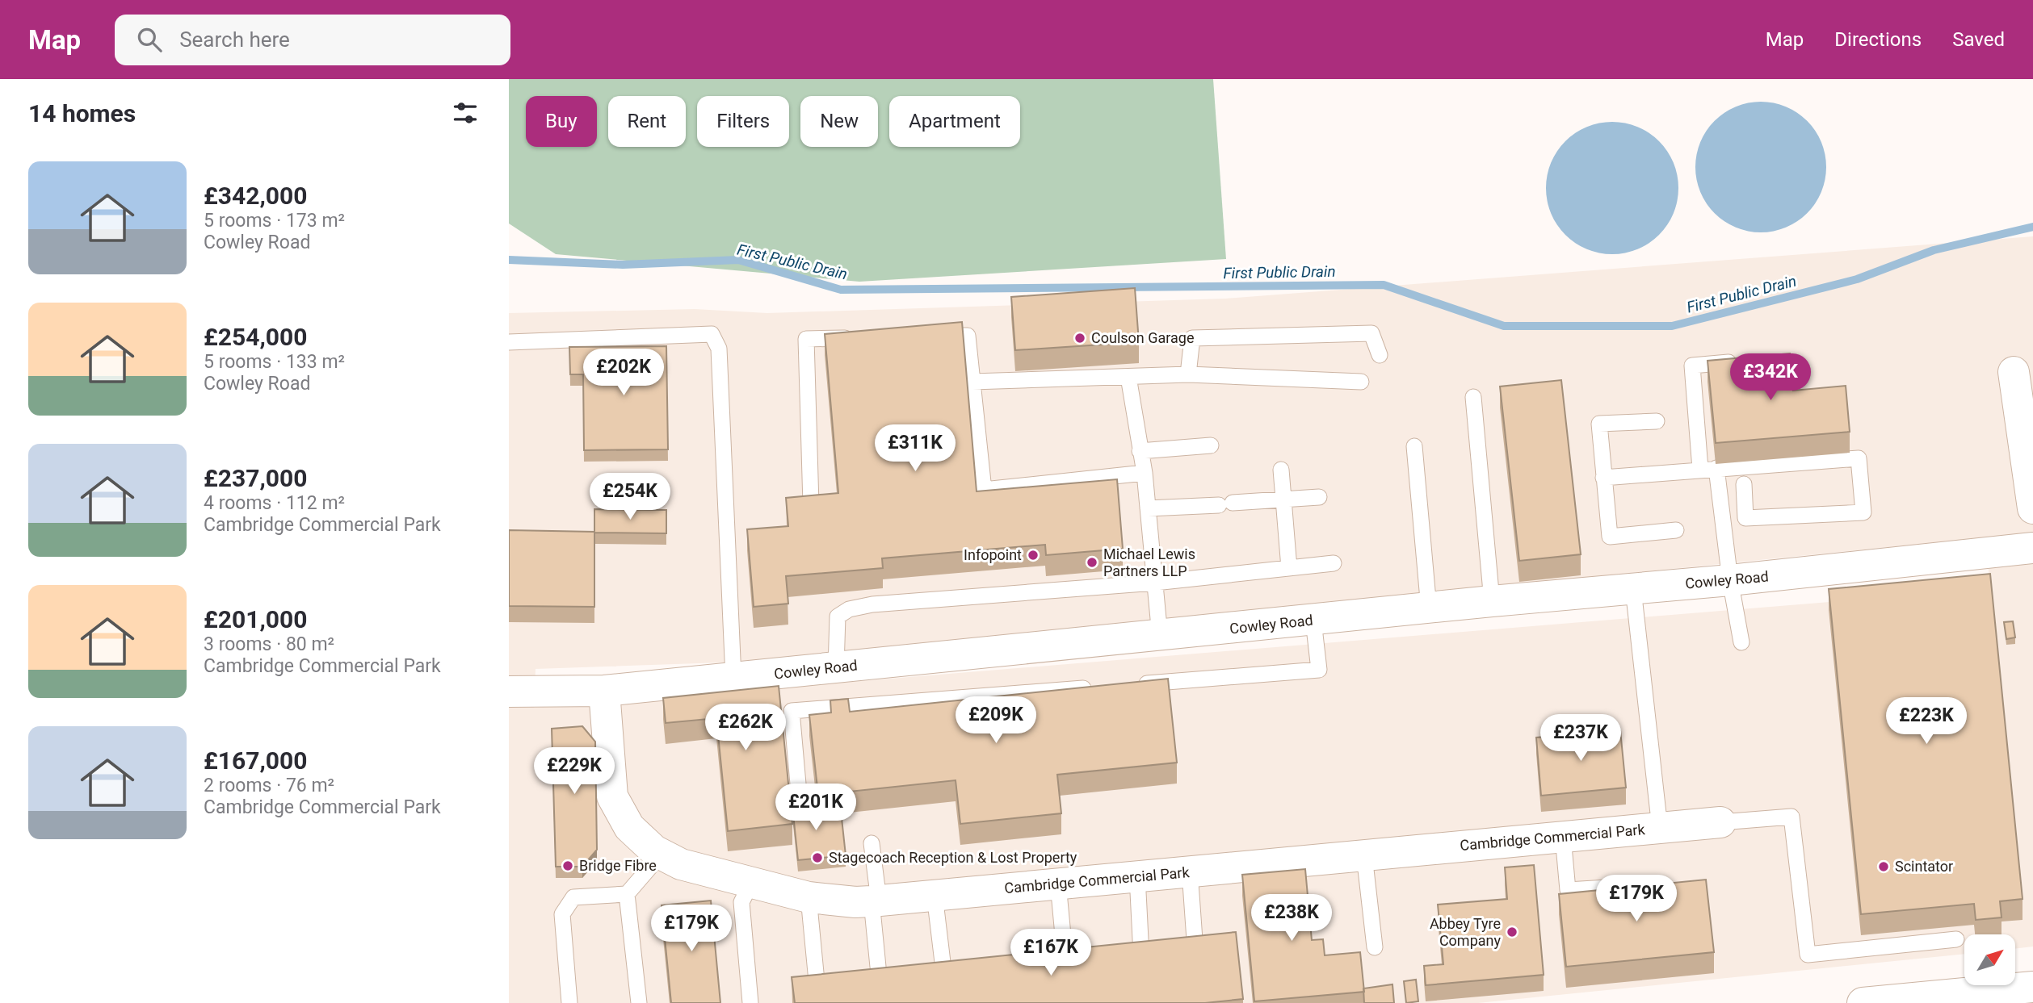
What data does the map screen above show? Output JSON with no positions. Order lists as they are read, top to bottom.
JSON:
{
  "streets": {
    "street": ["Cowley Road", "Cambridge Commercial Park"]
  },
  "crossings": [
    ["Cowley Road", "Cambridge Commercial Park"]
  ],
  "water": ["First Public Drain"],
  "places": [
    "Coulson Garage",
    "Infopoint",
    "Michael Lewis Partners LLP",
    "Stagecoach Reception & Lost Property",
    "Bridge Fibre",
    "Scintator",
    "Abbey Tyre Company"
  ],
  "north": "top right",
  "page": {
    "header": "Map",
    "search": "Search here",
    "nav": ["Map", "Directions", "Saved"],
    "heading": "14 homes",
    "chip": [
      "Buy",
      "Rent",
      "Filters",
      "New",
      "Apartment"
    ],
    "list": [
      {
        "name": "£342,000",
        "note": "5 rooms · 173 m² · Cowley Road"
      },
      {
        "name": "£254,000",
        "note": "5 rooms · 133 m² · Cowley Road"
      },
      {
        "name": "£237,000",
        "note": "4 rooms · 112 m² · Cambridge Commercial Park"
      },
      {
        "name": "£201,000",
        "note": "3 rooms · 80 m² · Cambridge Commercial Park"
      },
      {
        "name": "£167,000",
        "note": "2 rooms · 76 m² · Cambridge Commercial Park"
      }
    ],
    "price": [
      "£202K",
      "£342K",
      "£311K",
      "£254K",
      "£209K",
      "£223K",
      "£262K",
      "£237K",
      "£229K",
      "£201K",
      "£179K",
      "£238K",
      "£179K",
      "£167K"
    ]
  }
}
